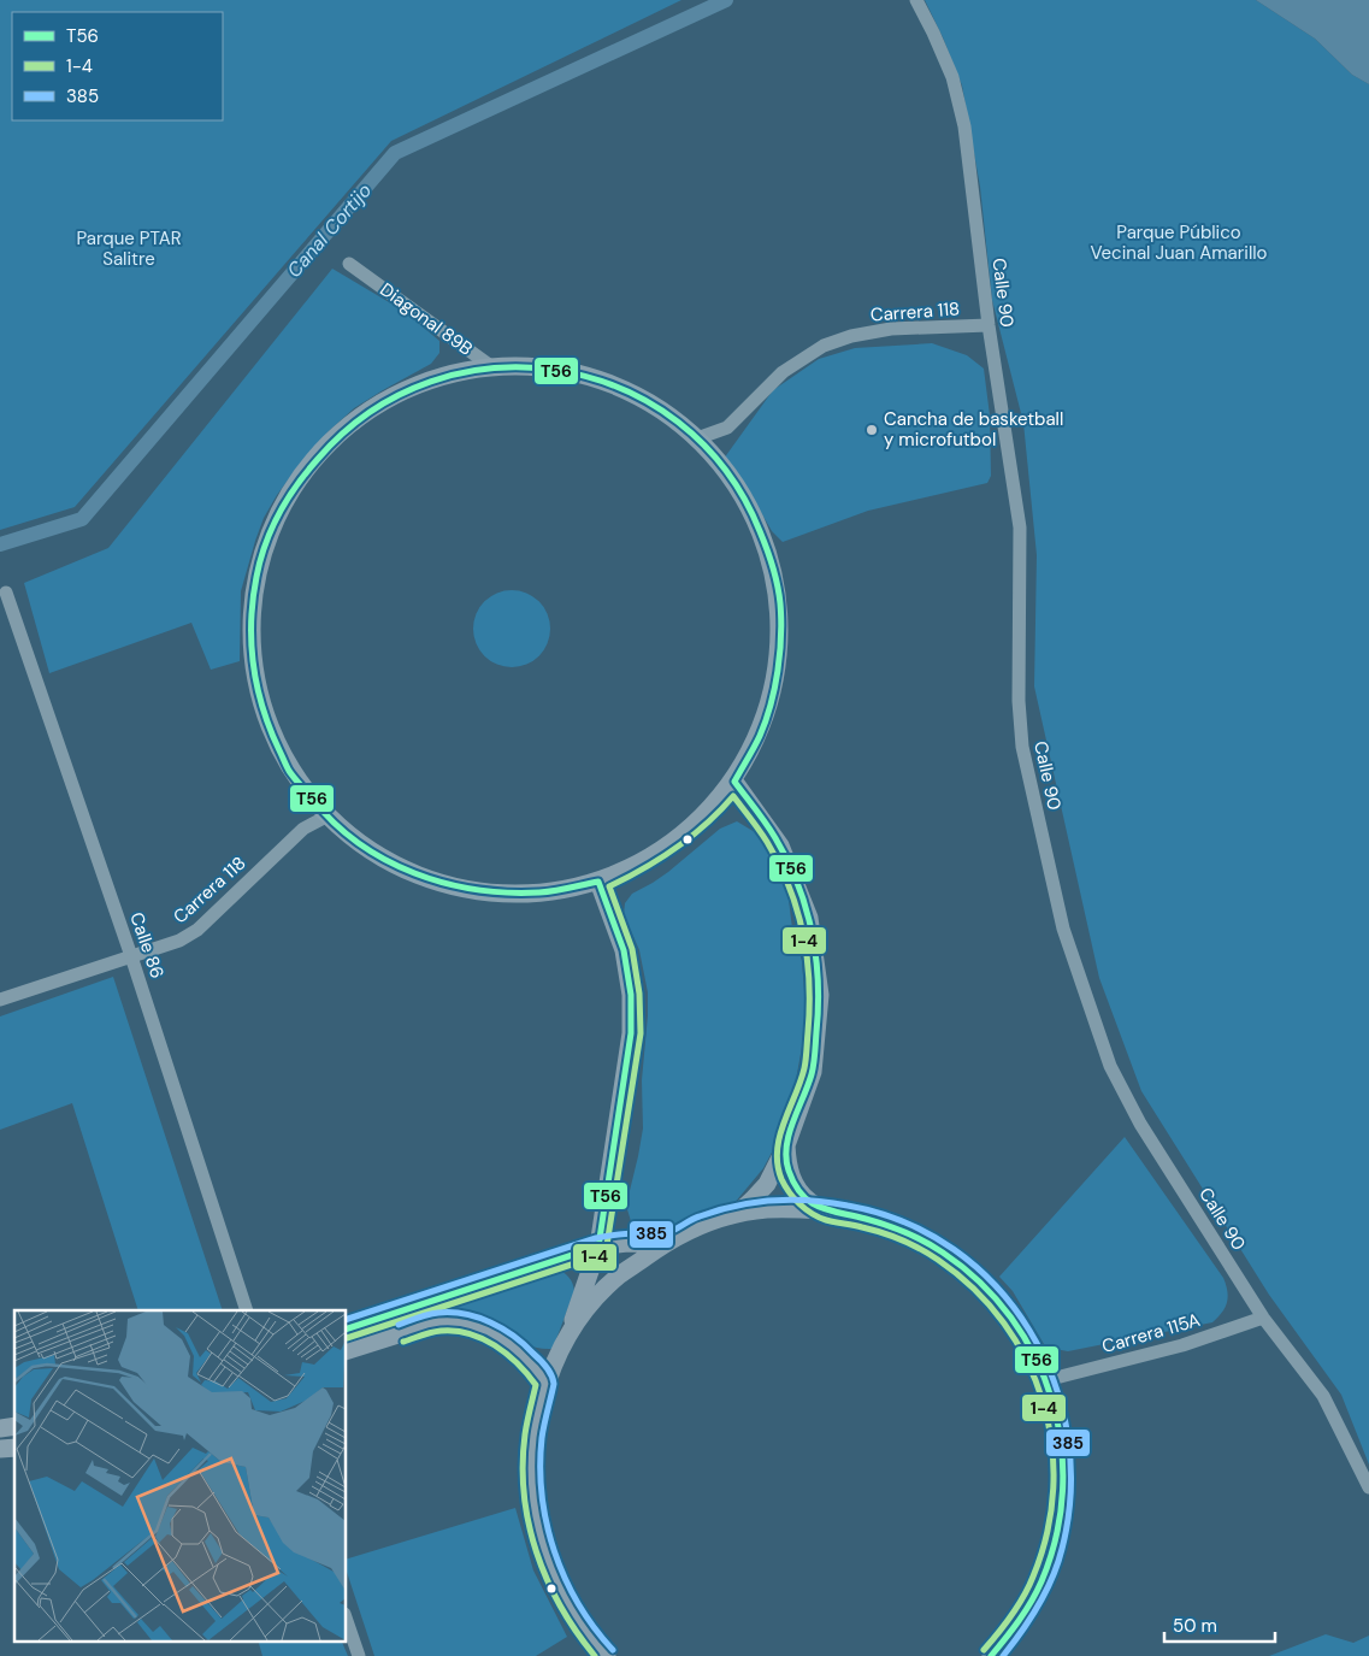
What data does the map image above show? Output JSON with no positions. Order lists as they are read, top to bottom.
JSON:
{
  "streets": {
    "street": [
      "Calle 90",
      "Carrera 118",
      "Diagonal 89B",
      "Calle 86",
      "Carrera 115A"
    ]
  },
  "crossings": [
    ["Calle 90", "Carrera 118"],
    ["Calle 90", "Carrera 115A"],
    ["Carrera 118", "Diagonal 89B"],
    ["Carrera 118", "Calle 86"]
  ],
  "water": ["Canal Cortijo"],
  "parks": ["Parque Público Vecinal Juan Amarillo", "Parque PTAR Salitre"],
  "places": ["Cancha de basketball y microfutbol"],
  "lines": ["transit line T56", "transit line 1-4", "transit line 385"],
  "legend": ["T56", "1-4", "385"],
  "scale_bar": "50 m"
}
